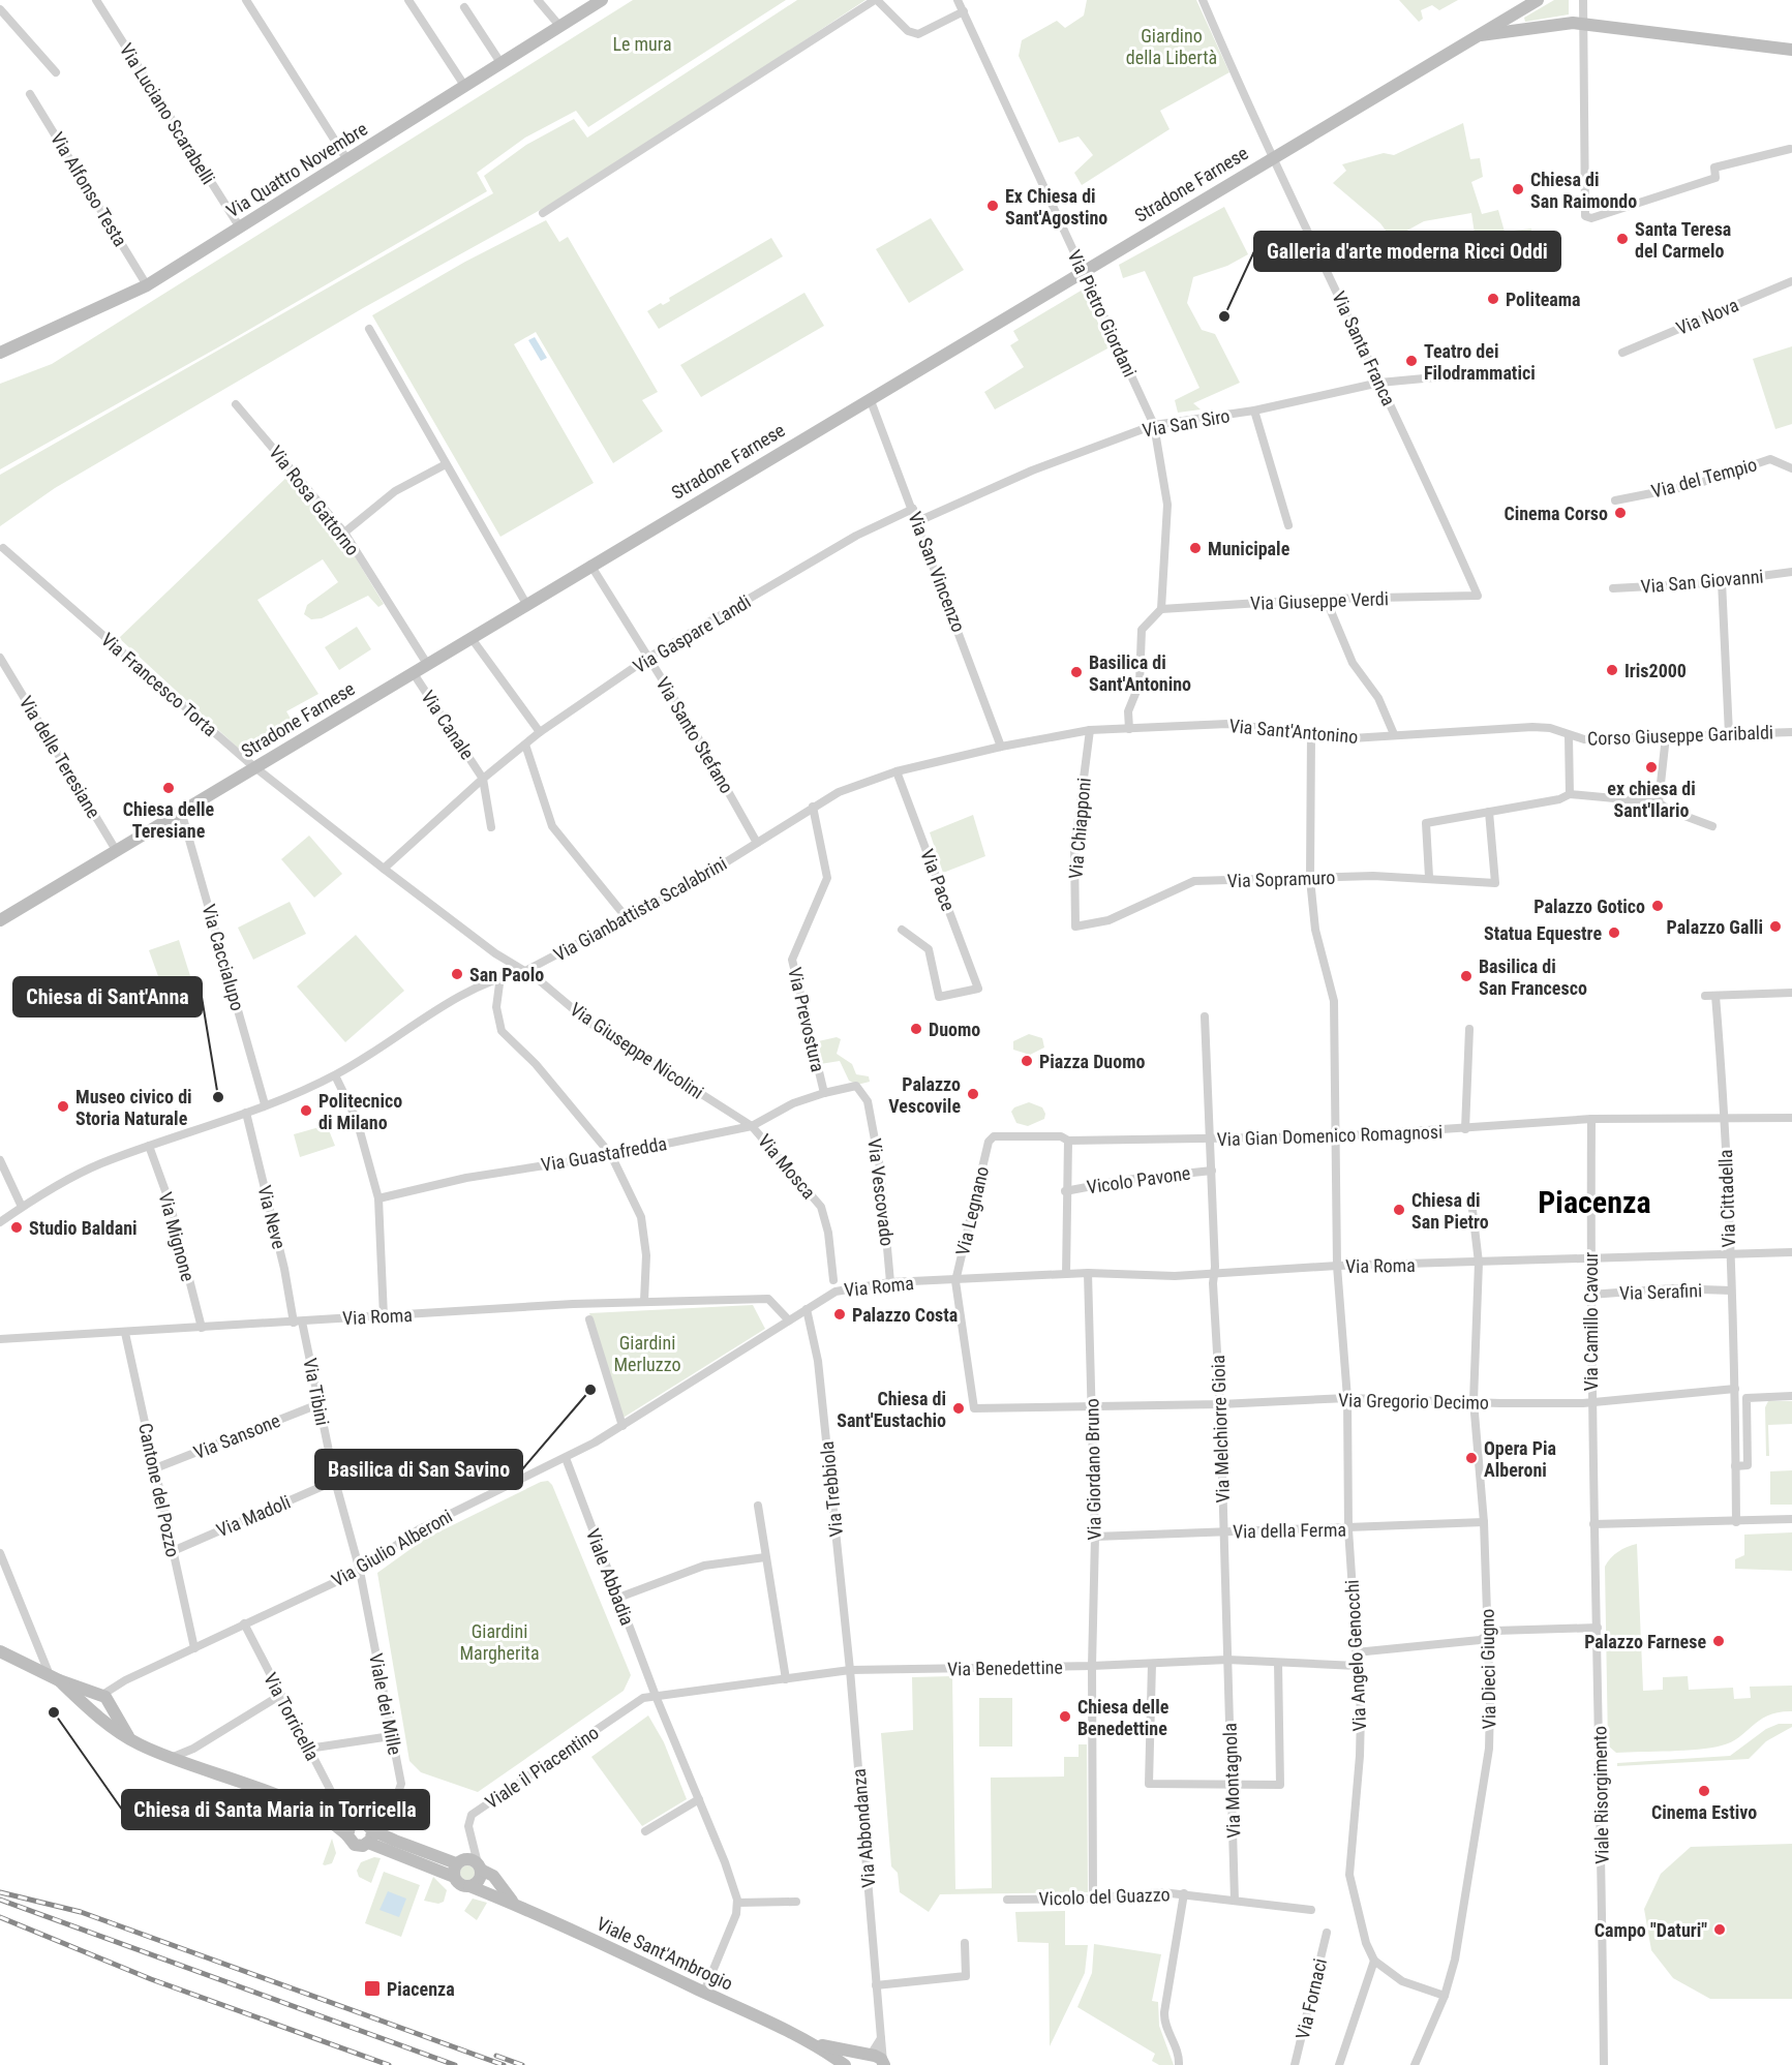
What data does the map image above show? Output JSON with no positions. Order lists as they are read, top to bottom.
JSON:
{
  "streets": {
    "street": [
      "Via Luciano Scarabelli",
      "Via Quattro Novembre",
      "Stradone Farnese",
      "Via Alfonso Testa",
      "Via Pietro Giordani",
      "Via Nova",
      "Via Santa Franca",
      "Via San Siro",
      "Via del Tempio",
      "Via Rosa Gattorno",
      "Via San Vincenzo",
      "Via San Giovanni",
      "Via Giuseppe Verdi",
      "Via Gaspare Landi",
      "Via Francesco Torta",
      "Via Canale",
      "Via Sant'Antonino",
      "Via Santo Stefano",
      "Corso Giuseppe Garibaldi",
      "Via delle Teresiane",
      "Via Chiapponi",
      "Via Sopramuro",
      "Via Pace",
      "Via Gianbattista Scalabrini",
      "Via Caccialupo",
      "Via Prevostura",
      "Via Giuseppe Nicolini",
      "Via Gian Domenico Romagnosi",
      "Via Guastafredda",
      "Via Mosca",
      "Vicolo Pavone",
      "Via Vescovado",
      "Via Cittadella",
      "Via Legnano",
      "Via Neve",
      "Via Mignone",
      "Via Roma",
      "Via Serafini",
      "Via Camillo Cavour",
      "Via Tibini",
      "Via Gregorio Decimo",
      "Via Melchiorre Gioia",
      "Via Sansone",
      "Via Giordano Bruno",
      "Via Trebbiola",
      "Cantone del Pozzo",
      "Via Madoli",
      "Via della Ferma",
      "Via Giulio Alberoni",
      "Viale Abbadia",
      "Via Angelo Genocchi",
      "Via Benedettine",
      "Via Dieci Giugno",
      "Viale dei Mille",
      "Via Torricella",
      "Viale il Piacentino",
      "Via Montagnola",
      "Viale Risorgimento",
      "Via Abbondanza",
      "Vicolo del Guazzo",
      "Viale Sant'Ambrogio",
      "Via Fornaci"
    ]
  },
  "crossings": [
    ["Via Luciano Scarabelli", "Via Quattro Novembre"],
    ["Via Quattro Novembre", "Via Alfonso Testa"],
    ["Stradone Farnese", "Via Pietro Giordani"],
    ["Stradone Farnese", "Via Santa Franca"],
    ["Stradone Farnese", "Via Rosa Gattorno"],
    ["Stradone Farnese", "Via San Vincenzo"],
    ["Stradone Farnese", "Via Francesco Torta"],
    ["Stradone Farnese", "Via Canale"],
    ["Stradone Farnese", "Via Santo Stefano"],
    ["Stradone Farnese", "Via delle Teresiane"],
    ["Stradone Farnese", "Via Caccialupo"],
    ["Via Pietro Giordani", "Via San Siro"],
    ["Via Pietro Giordani", "Via Giuseppe Verdi"],
    ["Via Santa Franca", "Via San Siro"],
    ["Via Santa Franca", "Via Giuseppe Verdi"],
    ["Via San Siro", "Via San Vincenzo"],
    ["Via San Vincenzo", "Via Gaspare Landi"],
    ["Via San Vincenzo", "Via Gianbattista Scalabrini"],
    ["Via Gaspare Landi", "Via Francesco Torta"],
    ["Via Gaspare Landi", "Via Canale"],
    ["Via Gaspare Landi", "Via Santo Stefano"],
    ["Via Francesco Torta", "Via Giuseppe Nicolini"],
    ["Via Sant'Antonino", "Corso Giuseppe Garibaldi"],
    ["Via Sant'Antonino", "Via Gianbattista Scalabrini"],
    ["Via Sant'Antonino", "Via Angelo Genocchi"],
    ["Via Santo Stefano", "Via Gianbattista Scalabrini"],
    ["Via Chiapponi", "Via Sopramuro"],
    ["Via Chiapponi", "Via Gianbattista Scalabrini"],
    ["Via Sopramuro", "Via Angelo Genocchi"],
    ["Via Pace", "Via Gianbattista Scalabrini"],
    ["Via Gianbattista Scalabrini", "Via Caccialupo"],
    ["Via Gianbattista Scalabrini", "Via Prevostura"],
    ["Via Gianbattista Scalabrini", "Via Giuseppe Nicolini"],
    ["Via Gianbattista Scalabrini", "Via Neve"],
    ["Via Gianbattista Scalabrini", "Via Mignone"],
    ["Via Prevostura", "Via Guastafredda"],
    ["Via Giuseppe Nicolini", "Via Guastafredda"],
    ["Via Giuseppe Nicolini", "Via Mosca"],
    ["Via Gian Domenico Romagnosi", "Via Cittadella"],
    ["Via Gian Domenico Romagnosi", "Via Legnano"],
    ["Via Gian Domenico Romagnosi", "Via Camillo Cavour"],
    ["Via Gian Domenico Romagnosi", "Via Melchiorre Gioia"],
    ["Via Gian Domenico Romagnosi", "Via Angelo Genocchi"],
    ["Via Guastafredda", "Via Mosca"],
    ["Via Guastafredda", "Via Vescovado"],
    ["Vicolo Pavone", "Via Melchiorre Gioia"],
    ["Via Vescovado", "Via Roma"],
    ["Via Cittadella", "Via Roma"],
    ["Via Cittadella", "Via Serafini"],
    ["Via Cittadella", "Via Gregorio Decimo"],
    ["Via Legnano", "Via Roma"],
    ["Via Legnano", "Via Gregorio Decimo"],
    ["Via Neve", "Via Roma"],
    ["Via Neve", "Via Tibini"],
    ["Via Mignone", "Via Roma"],
    ["Via Roma", "Via Camillo Cavour"],
    ["Via Roma", "Via Tibini"],
    ["Via Roma", "Via Gregorio Decimo"],
    ["Via Roma", "Via Melchiorre Gioia"],
    ["Via Roma", "Via Giordano Bruno"],
    ["Via Roma", "Via Trebbiola"],
    ["Via Roma", "Cantone del Pozzo"],
    ["Via Roma", "Via Giulio Alberoni"],
    ["Via Roma", "Via Angelo Genocchi"],
    ["Via Roma", "Via Dieci Giugno"],
    ["Via Serafini", "Via Camillo Cavour"],
    ["Via Camillo Cavour", "Via Gregorio Decimo"],
    ["Via Camillo Cavour", "Viale Risorgimento"],
    ["Via Tibini", "Via Sansone"],
    ["Via Tibini", "Via Madoli"],
    ["Via Tibini", "Via Giulio Alberoni"],
    ["Via Tibini", "Viale dei Mille"],
    ["Via Gregorio Decimo", "Via Melchiorre Gioia"],
    ["Via Gregorio Decimo", "Via Giordano Bruno"],
    ["Via Gregorio Decimo", "Via Angelo Genocchi"],
    ["Via Gregorio Decimo", "Via Dieci Giugno"],
    ["Via Melchiorre Gioia", "Via della Ferma"],
    ["Via Melchiorre Gioia", "Via Benedettine"],
    ["Via Melchiorre Gioia", "Via Montagnola"],
    ["Via Sansone", "Cantone del Pozzo"],
    ["Via Giordano Bruno", "Via della Ferma"],
    ["Via Giordano Bruno", "Via Benedettine"],
    ["Via Giordano Bruno", "Vicolo del Guazzo"],
    ["Via Trebbiola", "Via Benedettine"],
    ["Via Trebbiola", "Via Abbondanza"],
    ["Cantone del Pozzo", "Via Madoli"],
    ["Cantone del Pozzo", "Via Giulio Alberoni"],
    ["Via della Ferma", "Via Angelo Genocchi"],
    ["Via della Ferma", "Via Dieci Giugno"],
    ["Via Giulio Alberoni", "Viale Abbadia"],
    ["Via Giulio Alberoni", "Viale dei Mille"],
    ["Via Giulio Alberoni", "Via Torricella"],
    ["Viale Abbadia", "Via Benedettine"],
    ["Viale Abbadia", "Viale il Piacentino"],
    ["Via Angelo Genocchi", "Via Benedettine"],
    ["Via Benedettine", "Viale il Piacentino"],
    ["Via Benedettine", "Via Montagnola"],
    ["Via Benedettine", "Via Abbondanza"],
    ["Viale il Piacentino", "Viale Sant'Ambrogio"],
    ["Via Montagnola", "Vicolo del Guazzo"],
    ["Via Abbondanza", "Viale Sant'Ambrogio"]
  ],
  "districts": ["Piacenza"],
  "parks": [
    "Giardino della Libertà",
    "Le mura",
    "Giardini Merluzzo",
    "Giardini Margherita"
  ],
  "places": {
    "other": [
      "Chiesa di San Raimondo",
      "Ex Chiesa di Sant'Agostino",
      "Santa Teresa del Carmelo",
      "Politeama",
      "Galleria d'arte moderna Ricci Oddi",
      "Teatro dei Filodrammatici",
      "Cinema Corso",
      "Municipale",
      "Iris2000",
      "Basilica di Sant'Antonino",
      "ex chiesa di Sant'Ilario",
      "Chiesa delle Teresiane",
      "Palazzo Gotico",
      "Palazzo Galli",
      "Statua Equestre",
      "San Paolo",
      "Basilica di San Francesco",
      "Duomo",
      "Piazza Duomo",
      "Palazzo Vescovile",
      "Chiesa di Sant'Anna",
      "Museo civico di Storia Naturale",
      "Politecnico di Milano",
      "Chiesa di San Pietro",
      "Studio Baldani",
      "Palazzo Costa",
      "Basilica di San Savino",
      "Chiesa di Sant'Eustachio",
      "Opera Pia Alberoni",
      "Palazzo Farnese",
      "Chiesa di Santa Maria in Torricella",
      "Chiesa delle Benedettine",
      "Cinema Estivo",
      "Campo \"Daturi\""
    ],
    "transit": ["Piacenza"]
  }
}
